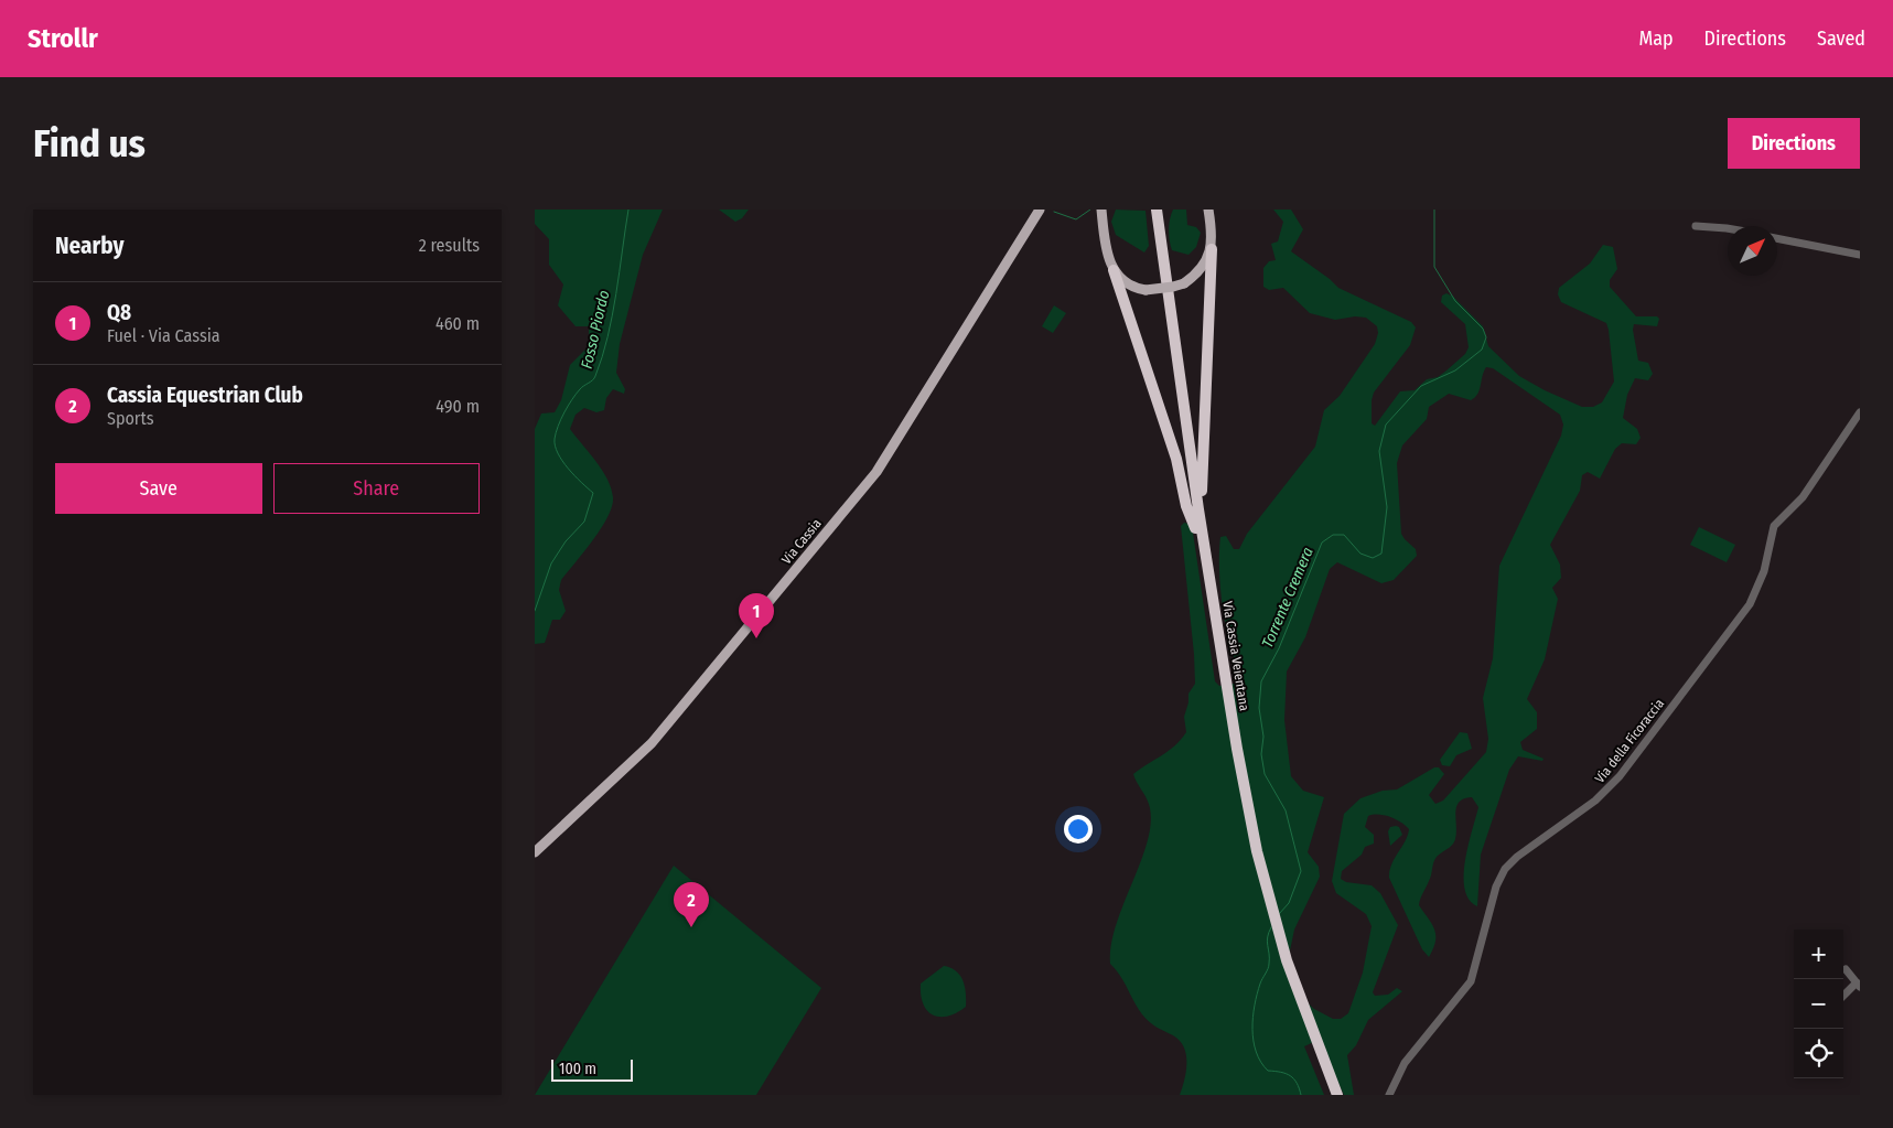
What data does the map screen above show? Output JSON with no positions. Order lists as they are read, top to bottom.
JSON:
{
  "streets": {
    "highway": ["Via Cassia Veientana"],
    "main road": ["Via Cassia"],
    "street": ["Via della Ficoraccia"]
  },
  "water": ["Fosso Piordo", "Torrente Cremera"],
  "scale_bar": "100 m",
  "north": "top right",
  "page": {
    "header": "Strollr",
    "nav": ["Map", "Directions", "Saved"],
    "buttons": [
      "Directions",
      ["Save", "Share"]
    ],
    "title": "Find us",
    "heading": ["Nearby", "2 results"],
    "list": [
      {
        "mark": "1",
        "name": "Q8",
        "note": "Fuel · Via Cassia",
        "value": "460 m"
      },
      {
        "mark": "2",
        "name": "Cassia Equestrian Club",
        "note": "Sports",
        "value": "490 m"
      }
    ],
    "pins": ["1", "2"],
    "map_buttons": ["+", "−"],
    "scale": "100 m"
  }
}
